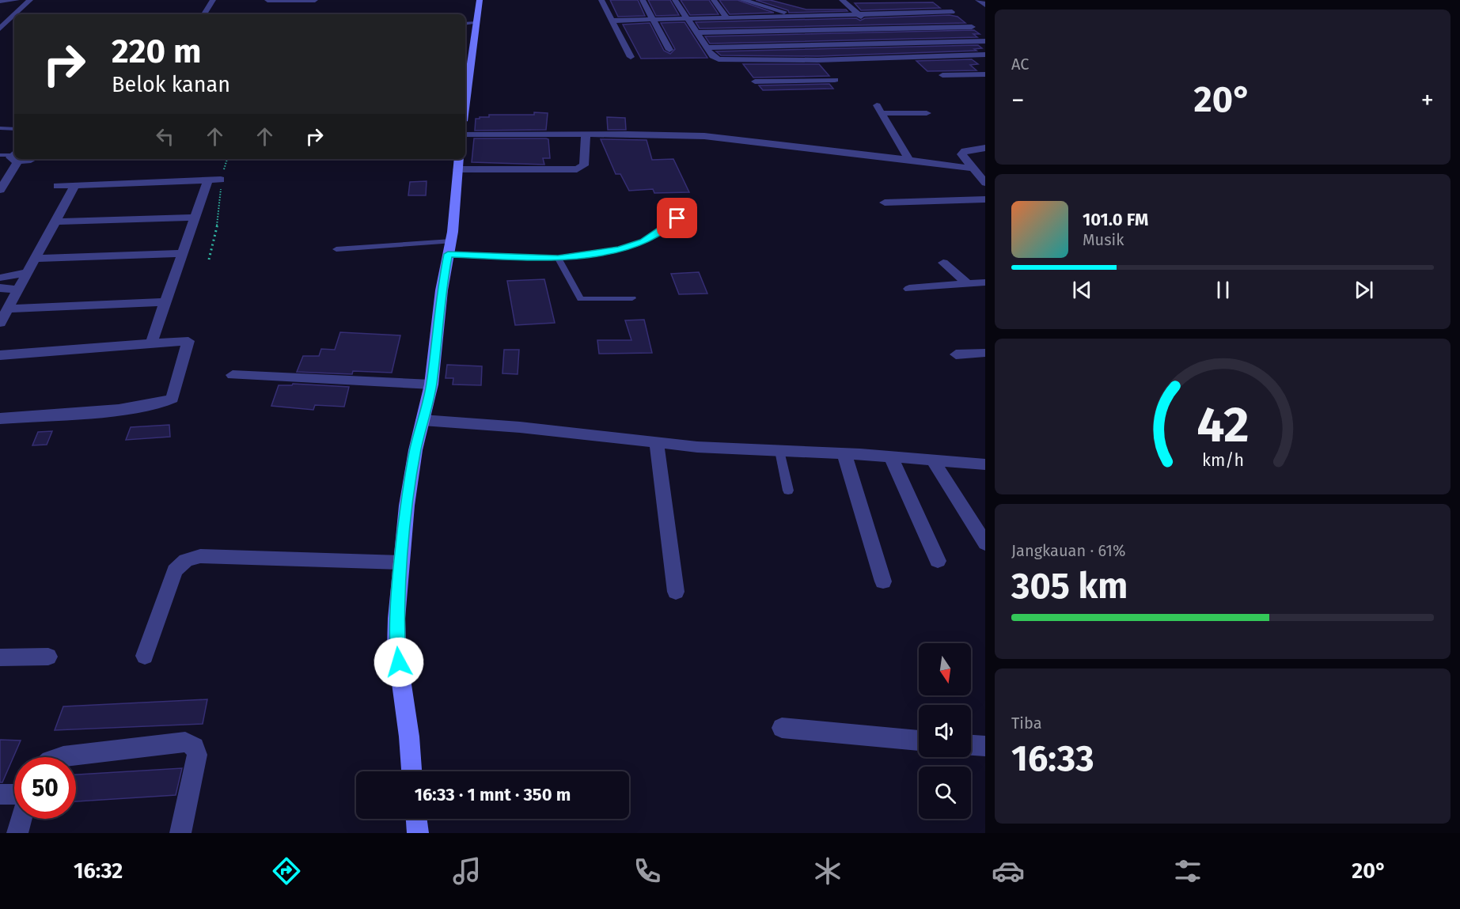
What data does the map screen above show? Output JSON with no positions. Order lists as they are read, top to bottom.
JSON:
{
  "north": "bottom",
  "page": {
    "tile": [
      "AC",
      ["Jangkauan · 61%", "305 km"],
      ["Tiba", "16:33"]
    ],
    "turn": ["220 m", "Belok kanan"],
    "heat": ["−", "20°", "+"],
    "song": ["101.0 FM", "Musik"],
    "limit": "50",
    "trip": "16:33 · 1 mnt · 350 m",
    "tabs": ["16:32", "20°"],
    "gauge": ["42", "km/h"]
  }
}
